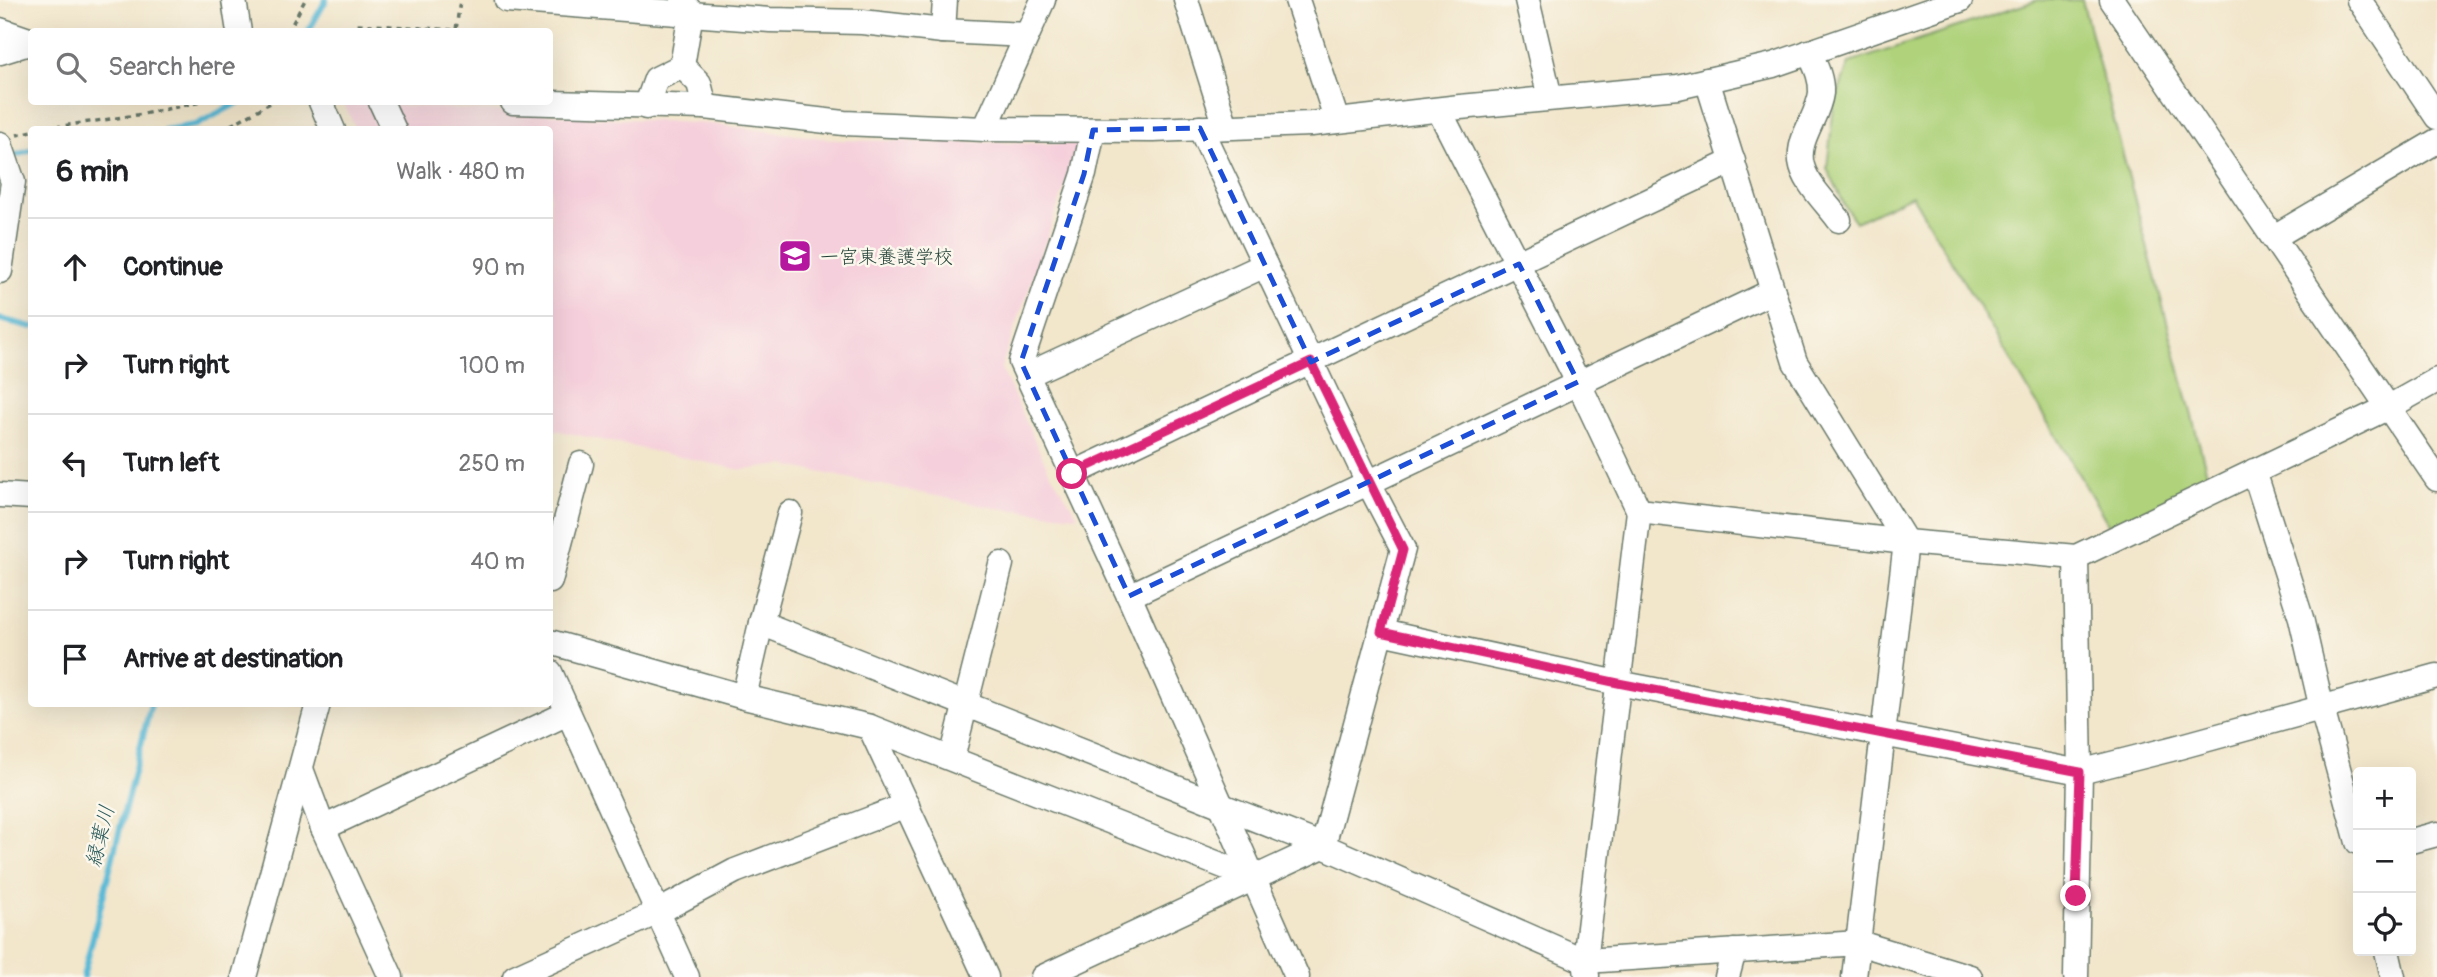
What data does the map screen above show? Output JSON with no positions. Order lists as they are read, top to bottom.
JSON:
{
  "water": ["縁葉川"],
  "places": {
    "school or university": ["一宮東養護学校"]
  },
  "page": {
    "search": "Search here",
    "heading": ["6 min", "Walk · 480 m"],
    "list": [
      ["Continue", "90 m"],
      ["Turn right", "100 m"],
      ["Turn left", "250 m"],
      ["Turn right", "40 m"],
      "Arrive at destination"
    ],
    "map_buttons": ["+", "−"]
  }
}
